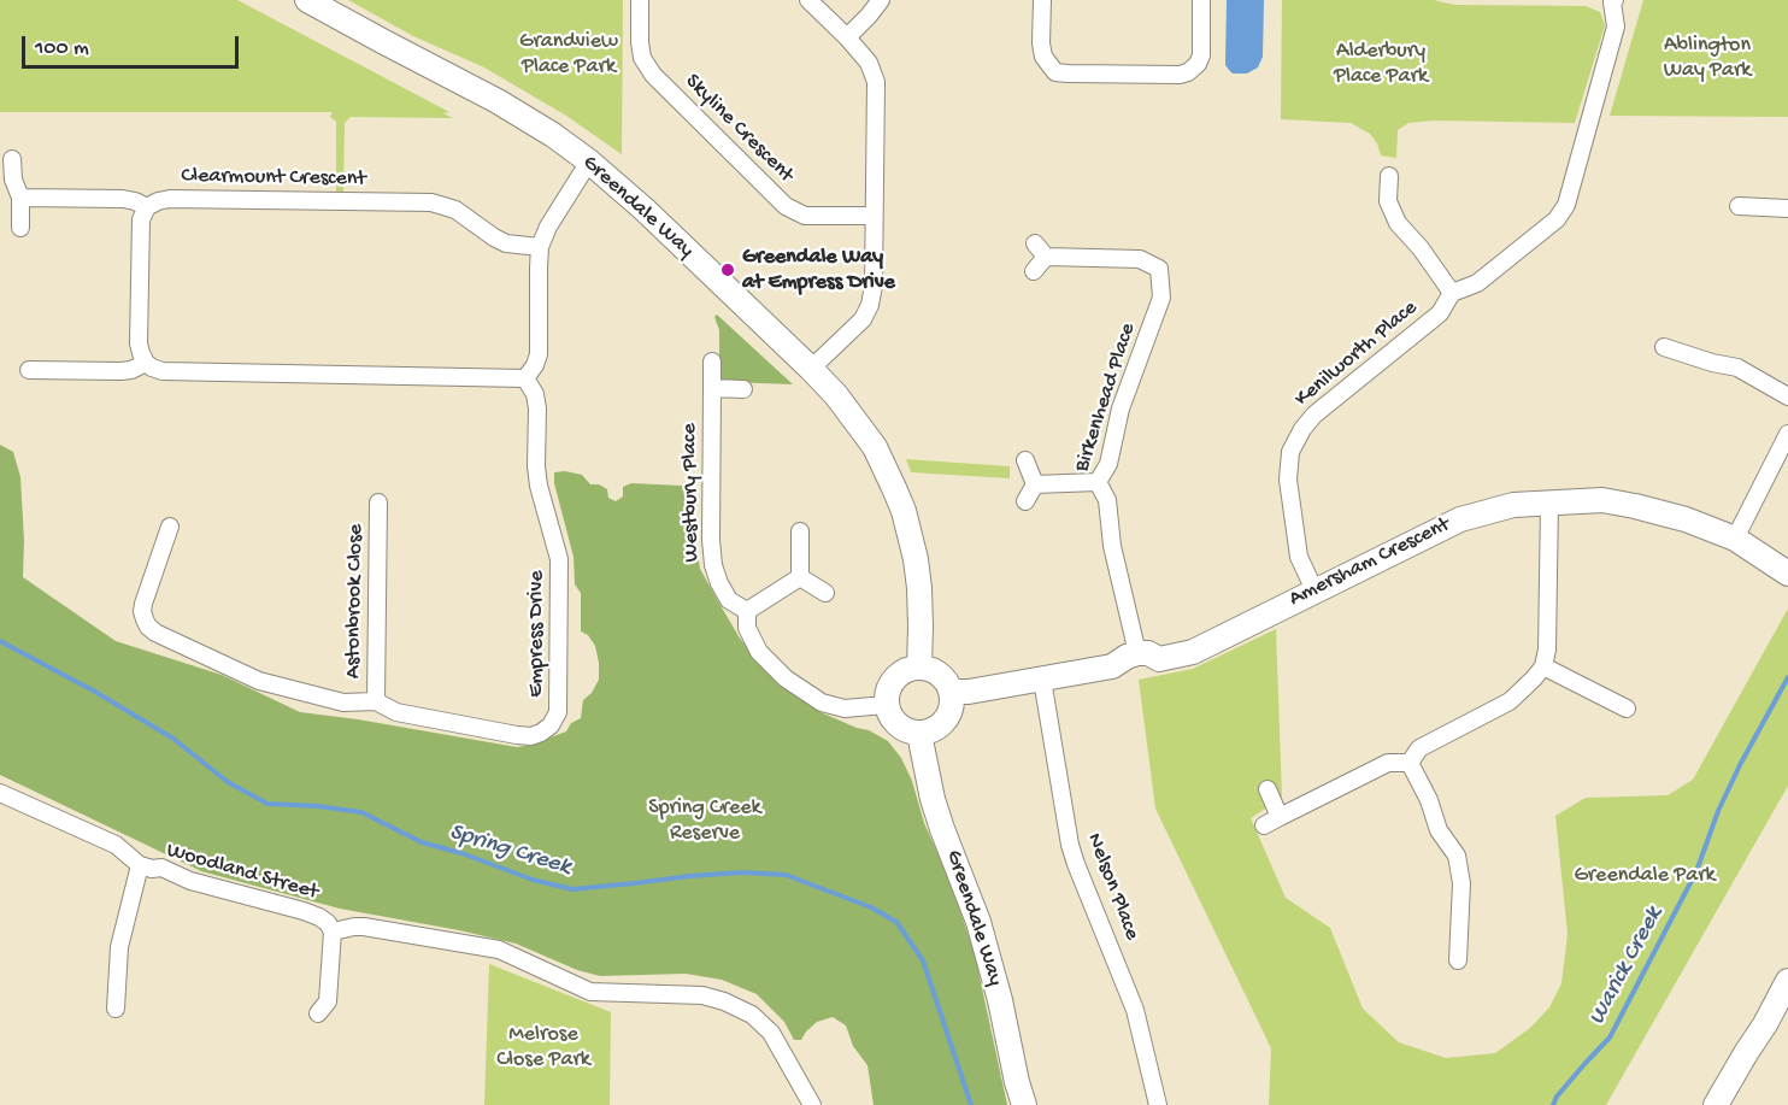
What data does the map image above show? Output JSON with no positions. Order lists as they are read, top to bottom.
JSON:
{
  "streets": {
    "street": [
      "Skyline Crescent",
      "Clearmount Crescent",
      "Greendale Way",
      "Kenilworth Place",
      "Birkenhead Place",
      "Westbury Place",
      "Amersham Crescent",
      "Astonbrook Close",
      "Empress Drive",
      "Woodland Street",
      "Nelson Place"
    ]
  },
  "crossings": [
    ["Kenilworth Place", "Amersham Crescent"],
    ["Birkenhead Place", "Amersham Crescent"],
    ["Astonbrook Close", "Empress Drive"]
  ],
  "water": ["Spring Creek", "Warick Creek"],
  "parks": [
    "Grandview Place Park",
    "Ablington Way Park",
    "Alderbury Place Park",
    "Spring Creek Reserve",
    "Greendale Park",
    "Melrose Close Park"
  ],
  "places": ["Greendale Way at Empress Drive"],
  "scale_bar": "100 m"
}
